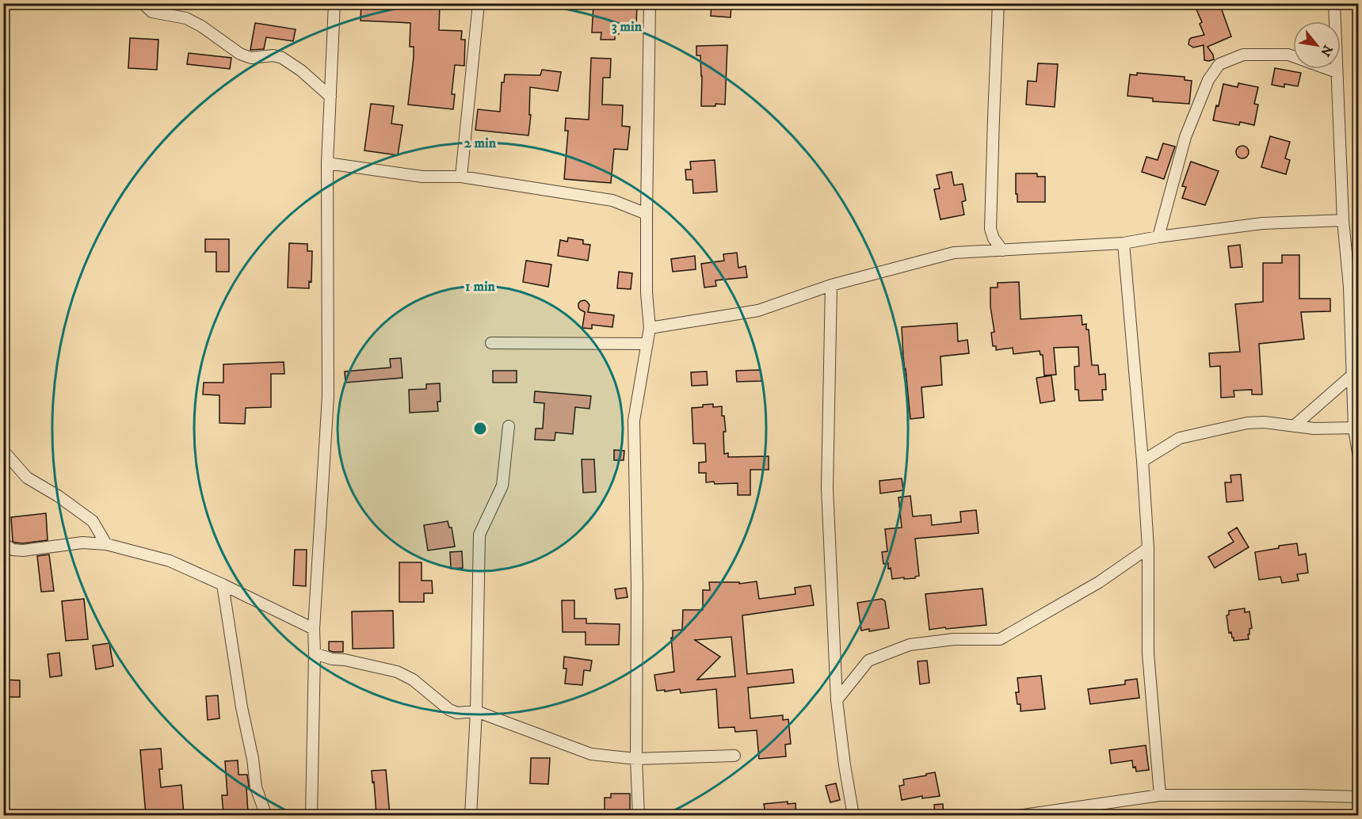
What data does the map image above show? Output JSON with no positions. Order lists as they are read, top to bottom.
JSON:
{
  "north": "bottom right",
  "rings": ["3 min", "2 min", "1 min"]
}
